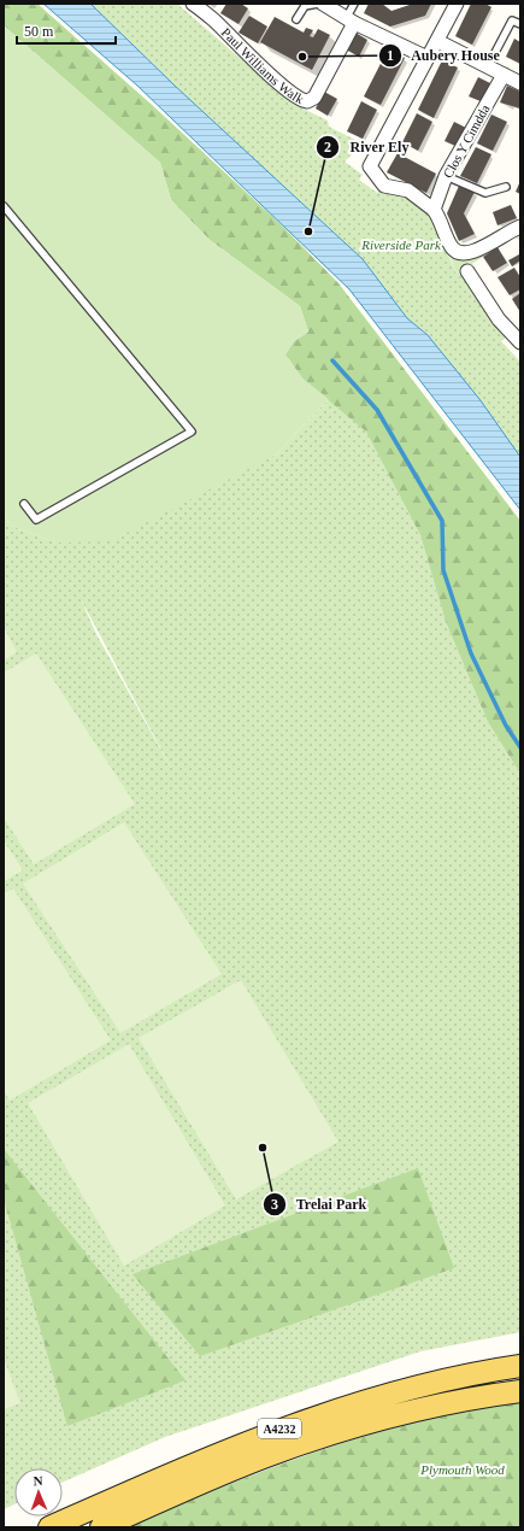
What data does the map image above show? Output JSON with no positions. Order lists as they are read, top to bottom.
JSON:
{
  "streets": {
    "main road": ["A4232"],
    "street": ["Paul Williams Walk", "Clos Y Cimdda"]
  },
  "parks": ["Riverside Park", "Plymouth Wood"],
  "places": ["Aubery House", "River Ely", "Trelai Park"],
  "scale_bar": "50 m",
  "north": "top"
}
